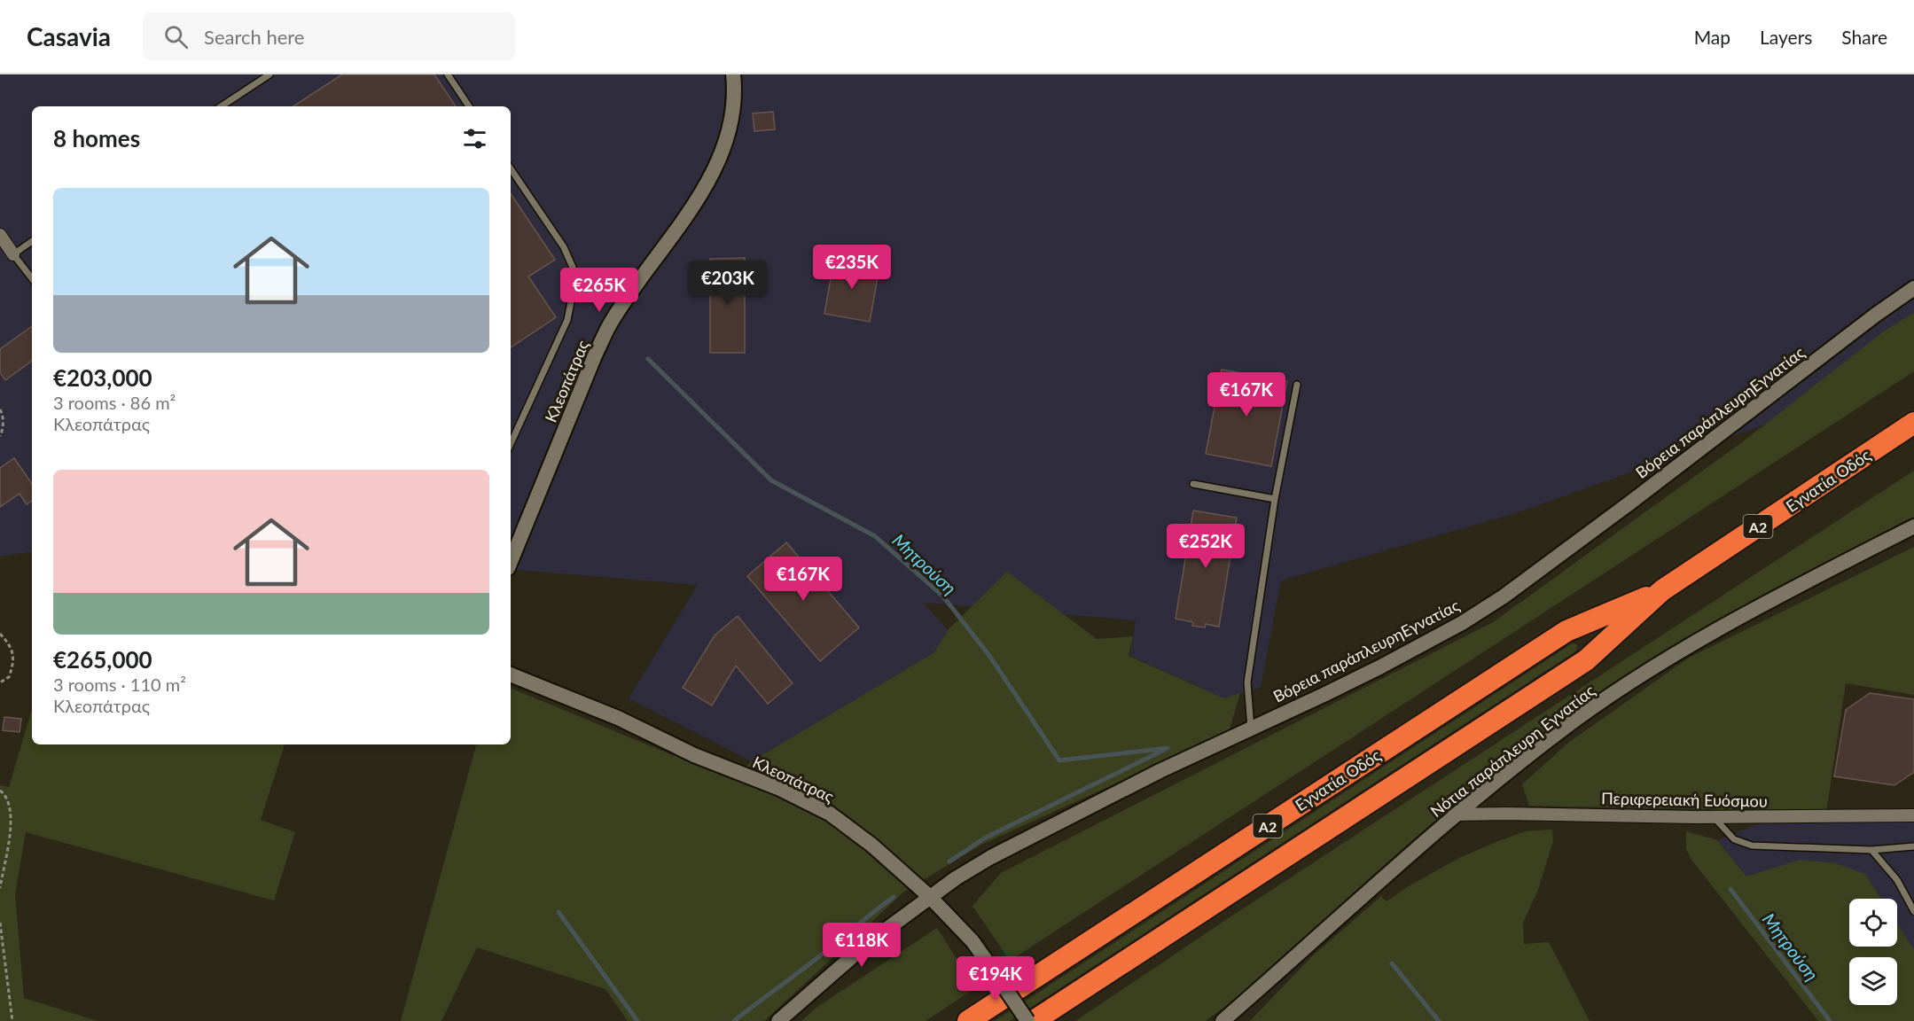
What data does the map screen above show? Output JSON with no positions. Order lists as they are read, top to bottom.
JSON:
{
  "streets": {
    "highway": ["Εγνατία Οδός", "Α2"],
    "street": [
      "Κλεοπάτρας",
      "Βόρεια παράπλευρηΕγνατίας",
      "Νότια παράπλευρη Εγνατίας",
      "Περιφερειακή Ευόσμου"
    ]
  },
  "crossings": [
    ["Κλεοπάτρας", "Βόρεια παράπλευρηΕγνατίας"],
    ["Νότια παράπλευρη Εγνατίας", "Περιφερειακή Ευόσμου"]
  ],
  "water": ["Μητρούση"],
  "page": {
    "header": "Casavia",
    "search": "Search here",
    "nav": ["Map", "Layers", "Share"],
    "heading": "8 homes",
    "list": [
      {
        "name": "€203,000",
        "note": "3 rooms · 86 m² · Κλεοπάτρας"
      },
      {
        "name": "€265,000",
        "note": "3 rooms · 110 m² · Κλεοπάτρας"
      }
    ],
    "price": [
      "€235K",
      "€203K",
      "€265K",
      "€167K",
      "€252K",
      "€167K",
      "€118K",
      "€194K"
    ]
  }
}
